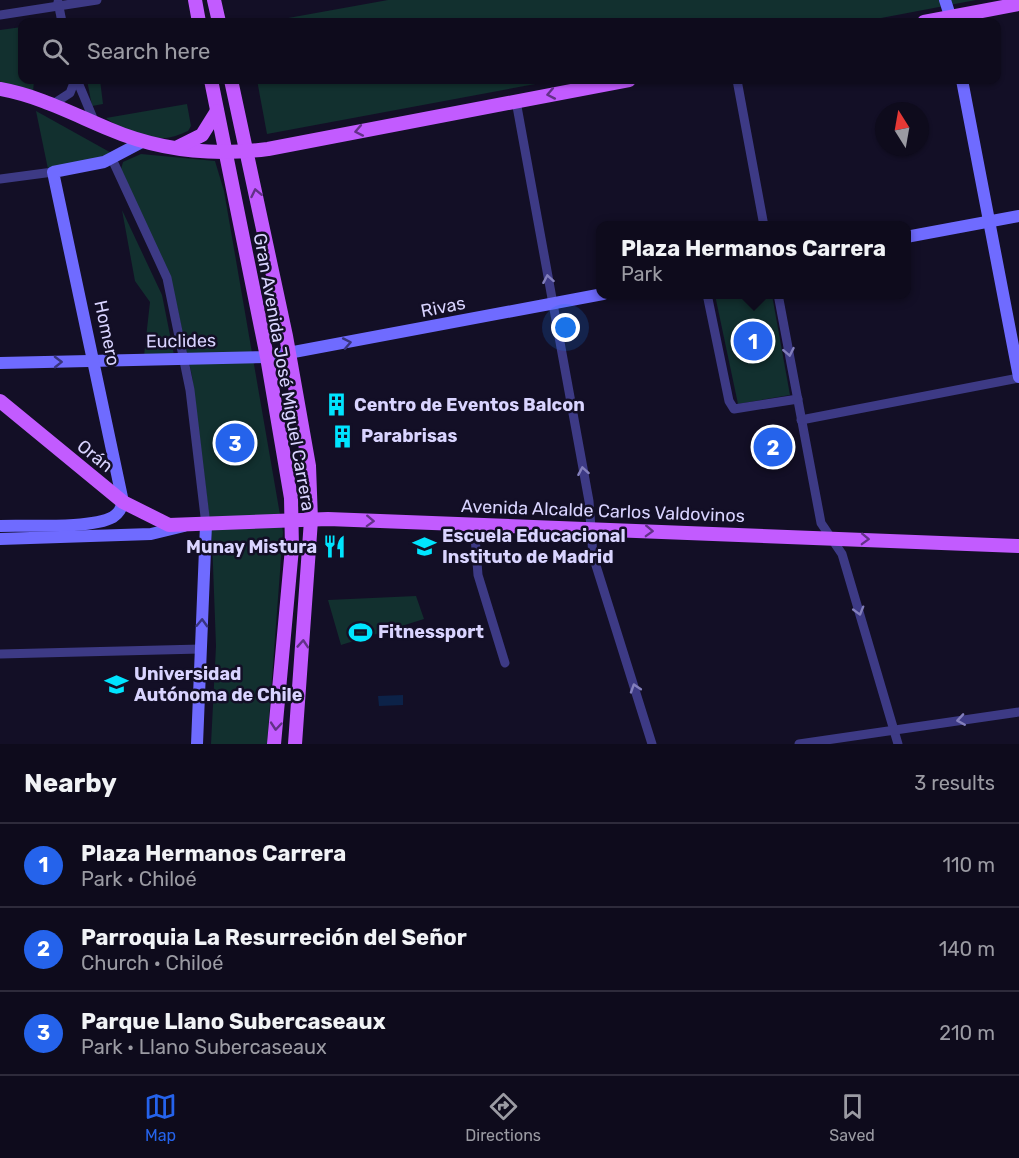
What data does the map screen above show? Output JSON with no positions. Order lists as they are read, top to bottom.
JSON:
{
  "streets": {
    "main road": ["Gran Avenida José Miguel Carrera", "Orán", "Avenida Alcalde Carlos Valdovinos"],
    "street": ["Rivas", "Homero", "Euclides"]
  },
  "crossings": [
    ["Rivas", "Euclides"],
    ["Rivas", "Gran Avenida José Miguel Carrera"],
    ["Homero", "Euclides"],
    ["Homero", "Orán"],
    ["Euclides", "Gran Avenida José Miguel Carrera"],
    ["Gran Avenida José Miguel Carrera", "Avenida Alcalde Carlos Valdovinos"],
    ["Orán", "Avenida Alcalde Carlos Valdovinos"]
  ],
  "one_way": ["Rivas", "Avenida Alcalde Carlos Valdovinos"],
  "places": {
    "building": ["Centro de Eventos Balcon", "Parabrisas"],
    "school or university": ["Escuela Educacional Instituto de Madrid", "Universidad Autónoma de Chile"],
    "restaurant": ["Munay Mistura"],
    "sports": ["Fitnessport"]
  },
  "north": "top",
  "page": {
    "search": "Search here",
    "popup": ["Plaza Hermanos Carrera", "Park"],
    "pins": ["1", "3", "2"],
    "heading": ["Nearby", "3 results"],
    "list": [
      {
        "mark": "1",
        "name": "Plaza Hermanos Carrera",
        "note": "Park · Chiloé",
        "value": "110 m"
      },
      {
        "mark": "2",
        "name": "Parroquia La Resurreción del Señor",
        "note": "Church · Chiloé",
        "value": "140 m"
      },
      {
        "mark": "3",
        "name": "Parque Llano Subercaseaux",
        "note": "Park · Llano Subercaseaux",
        "value": "210 m"
      }
    ],
    "nav": ["Map", "Directions", "Saved"]
  }
}
